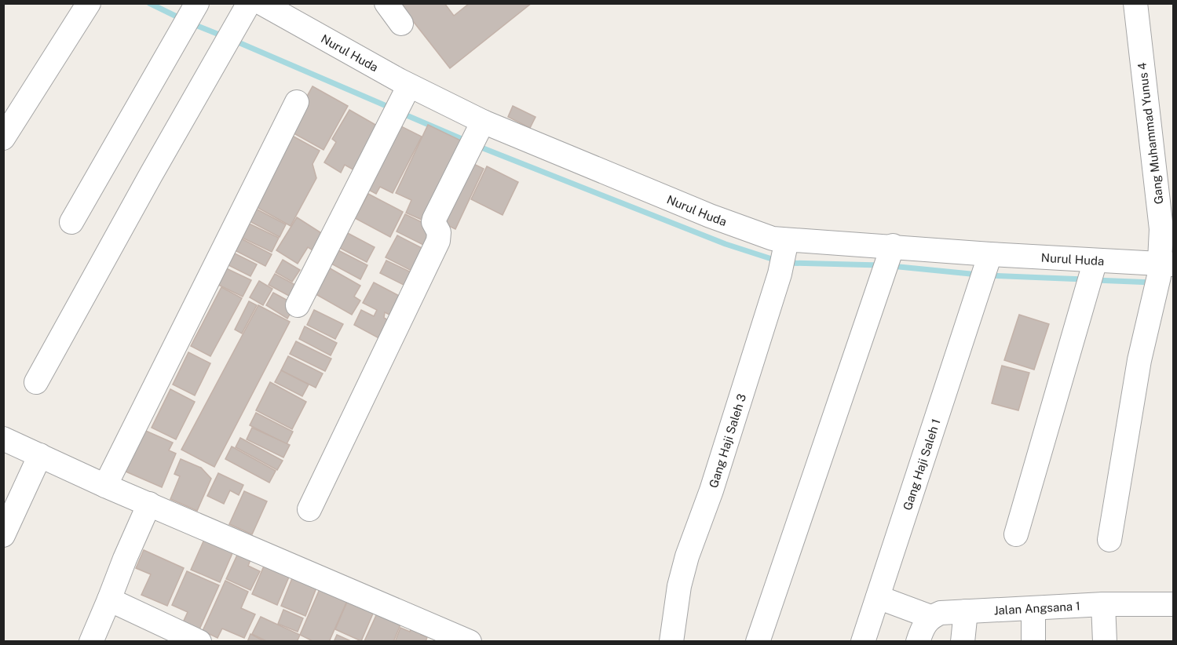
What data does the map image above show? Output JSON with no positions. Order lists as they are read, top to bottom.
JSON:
{
  "streets": {
    "street": [
      "Nurul Huda",
      "Gang Muhammad Yunus 4",
      "Gang Haji Saleh 3",
      "Gang Haji Saleh 1",
      "Jalan Angsana 1"
    ]
  },
  "crossings": [
    ["Nurul Huda", "Gang Muhammad Yunus 4"],
    ["Nurul Huda", "Gang Haji Saleh 3"],
    ["Nurul Huda", "Gang Haji Saleh 1"]
  ]
}
